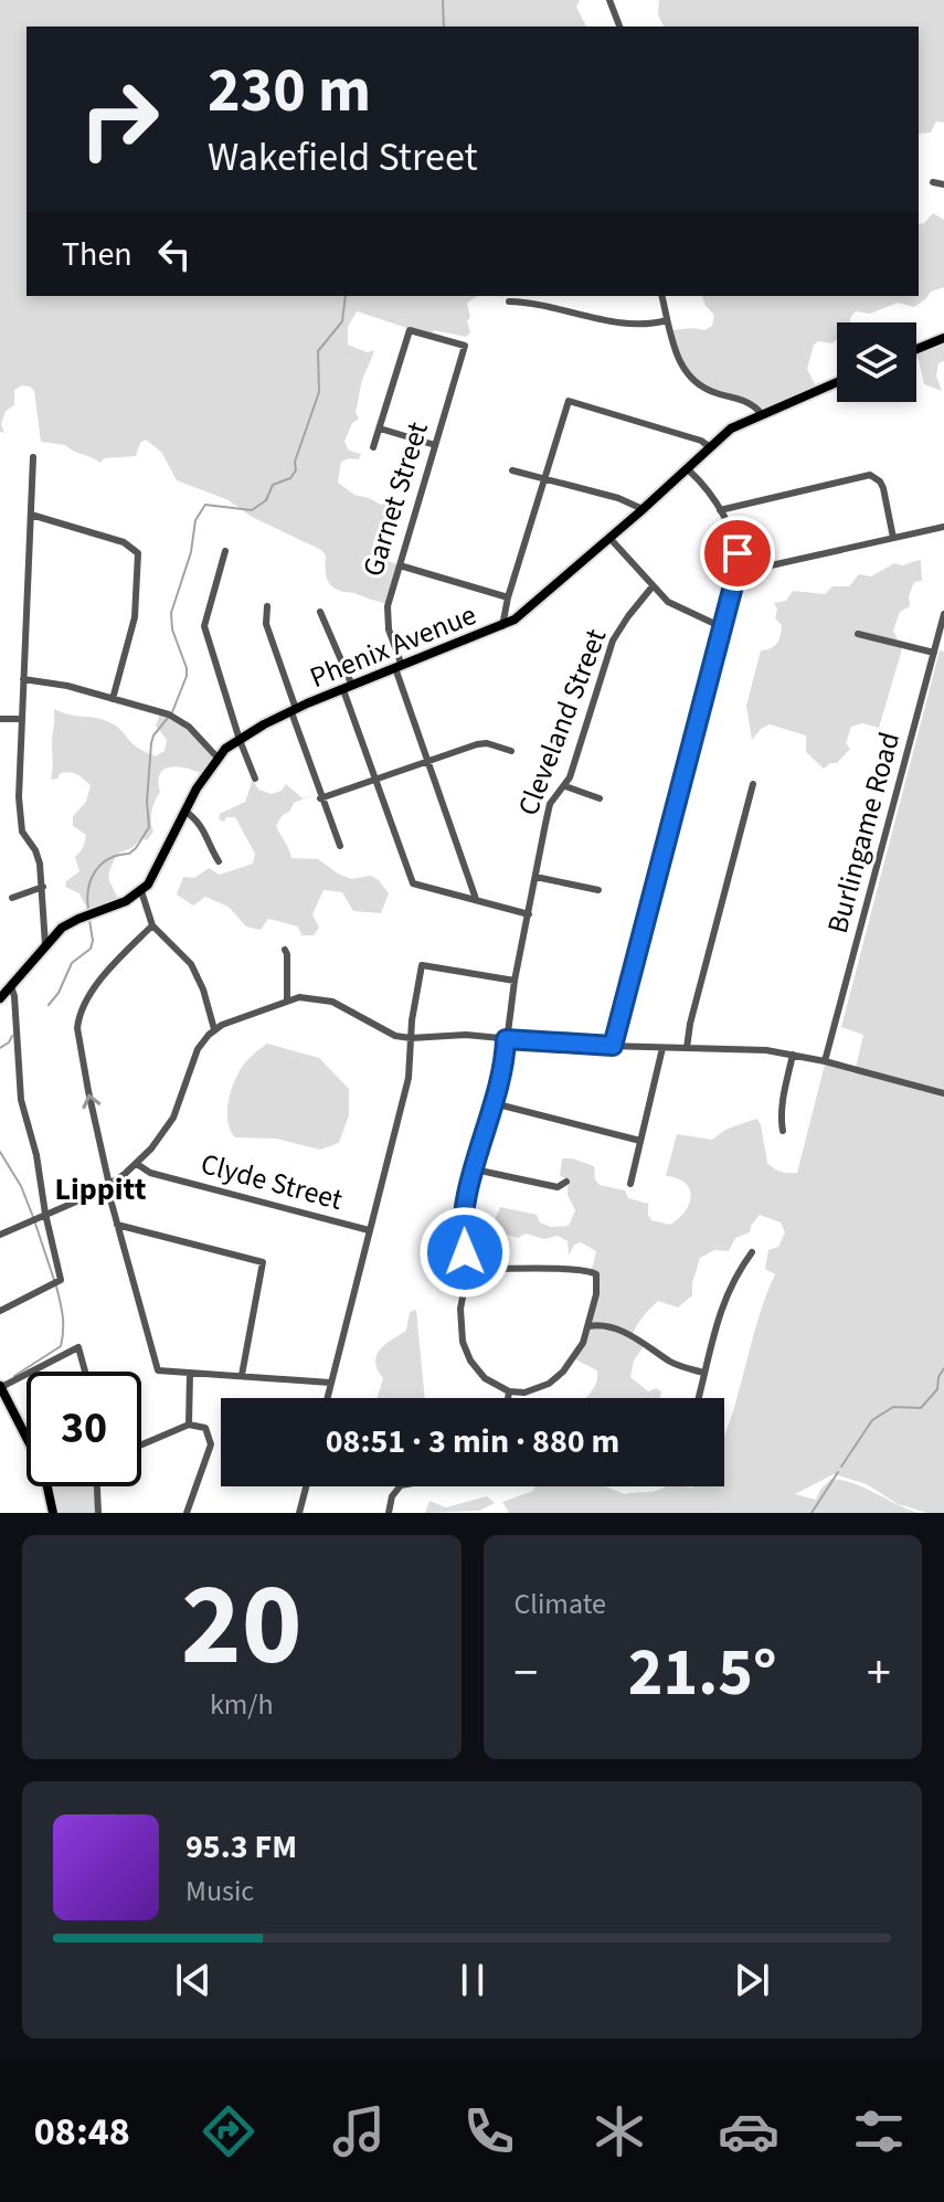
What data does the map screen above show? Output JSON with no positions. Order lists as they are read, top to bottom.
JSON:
{
  "streets": {
    "main road": ["Phenix Avenue"],
    "street": [
      "Garnet Street",
      "Cleveland Street",
      "Burlingame Road",
      "Clyde Street"
    ]
  },
  "crossings": [
    ["Garnet Street", "Phenix Avenue"]
  ],
  "districts": ["Lippitt"],
  "page": {
    "turn": ["230 m", "Wakefield Street"],
    "then": "Then",
    "limit": "30",
    "trip": "08:51 · 3 min · 880 m",
    "tile": [
      ["20", "km/h"],
      "Climate"
    ],
    "heat": ["−", "21.5°", "+"],
    "song": ["95.3 FM", "Music"],
    "tabs": "08:48"
  }
}
